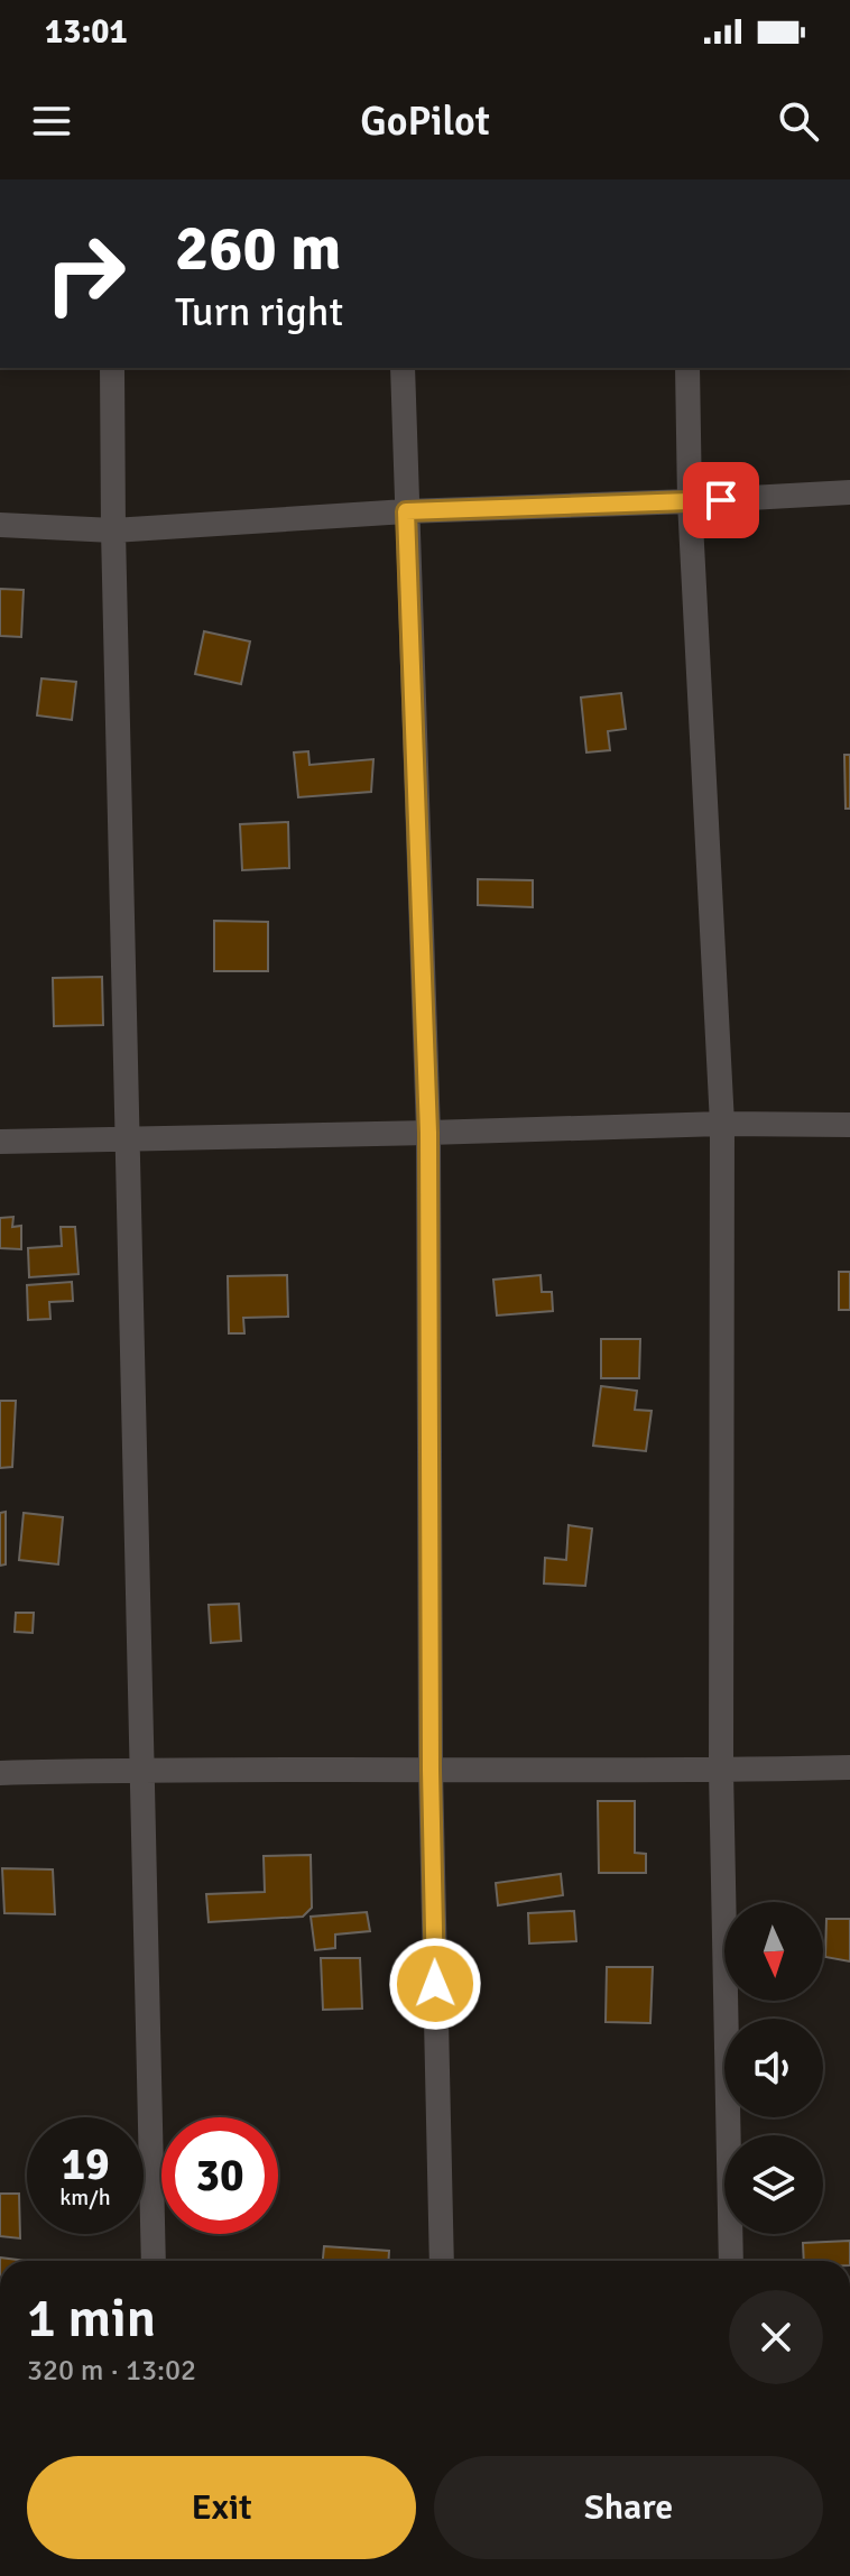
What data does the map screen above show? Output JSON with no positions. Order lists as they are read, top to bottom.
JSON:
{
  "north": "bottom",
  "page": {
    "status": "13:01",
    "header": "GoPilot",
    "turn": ["260 m", "Turn right"],
    "speed": "19 km/h",
    "limit": "30",
    "heading": ["1 min", "320 m · 13:02"],
    "buttons": ["Exit", "Share"]
  }
}
